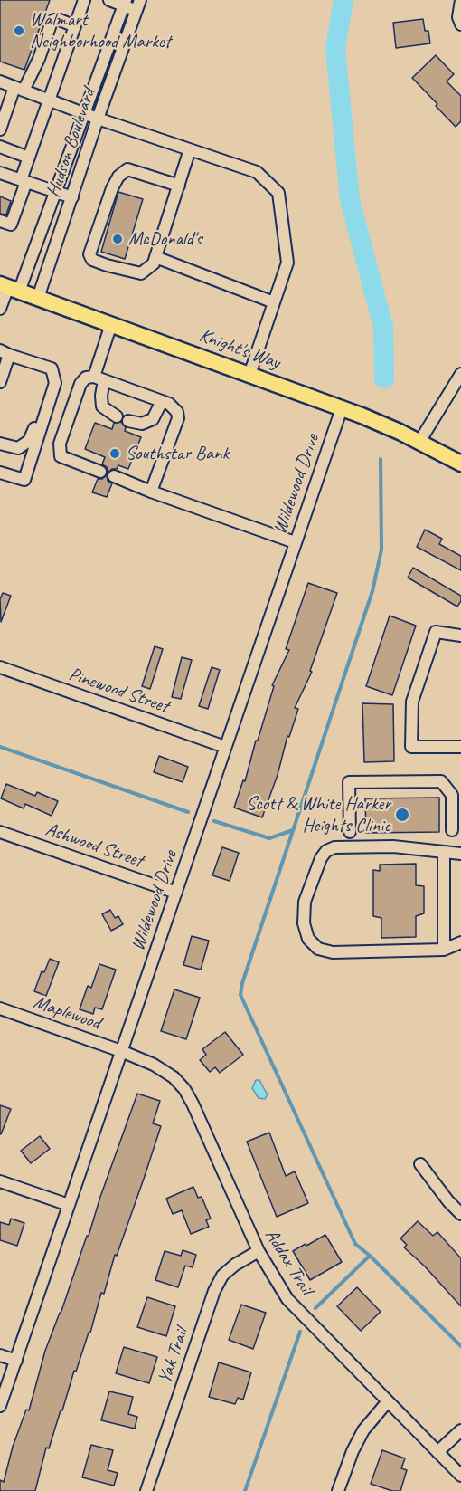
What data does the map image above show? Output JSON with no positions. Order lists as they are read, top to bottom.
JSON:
{
  "streets": {
    "main road": ["Knight's Way"],
    "street": [
      "Hudson Boulevard",
      "Wildewood Drive",
      "Pinewood Street",
      "Ashwood Street",
      "Maplewood",
      "Addax Trail",
      "Yak Trail"
    ]
  },
  "crossings": [
    ["Hudson Boulevard", "Knight's Way"],
    ["Knight's Way", "Wildewood Drive"],
    ["Wildewood Drive", "Pinewood Street"],
    ["Wildewood Drive", "Ashwood Street"],
    ["Wildewood Drive", "Maplewood"],
    ["Wildewood Drive", "Addax Trail"],
    ["Maplewood", "Addax Trail"],
    ["Addax Trail", "Yak Trail"]
  ],
  "places": [
    "Walmart Neighborhood Market",
    "McDonald's",
    "Southstar Bank",
    "Scott & White Harker Heights Clinic"
  ]
}
